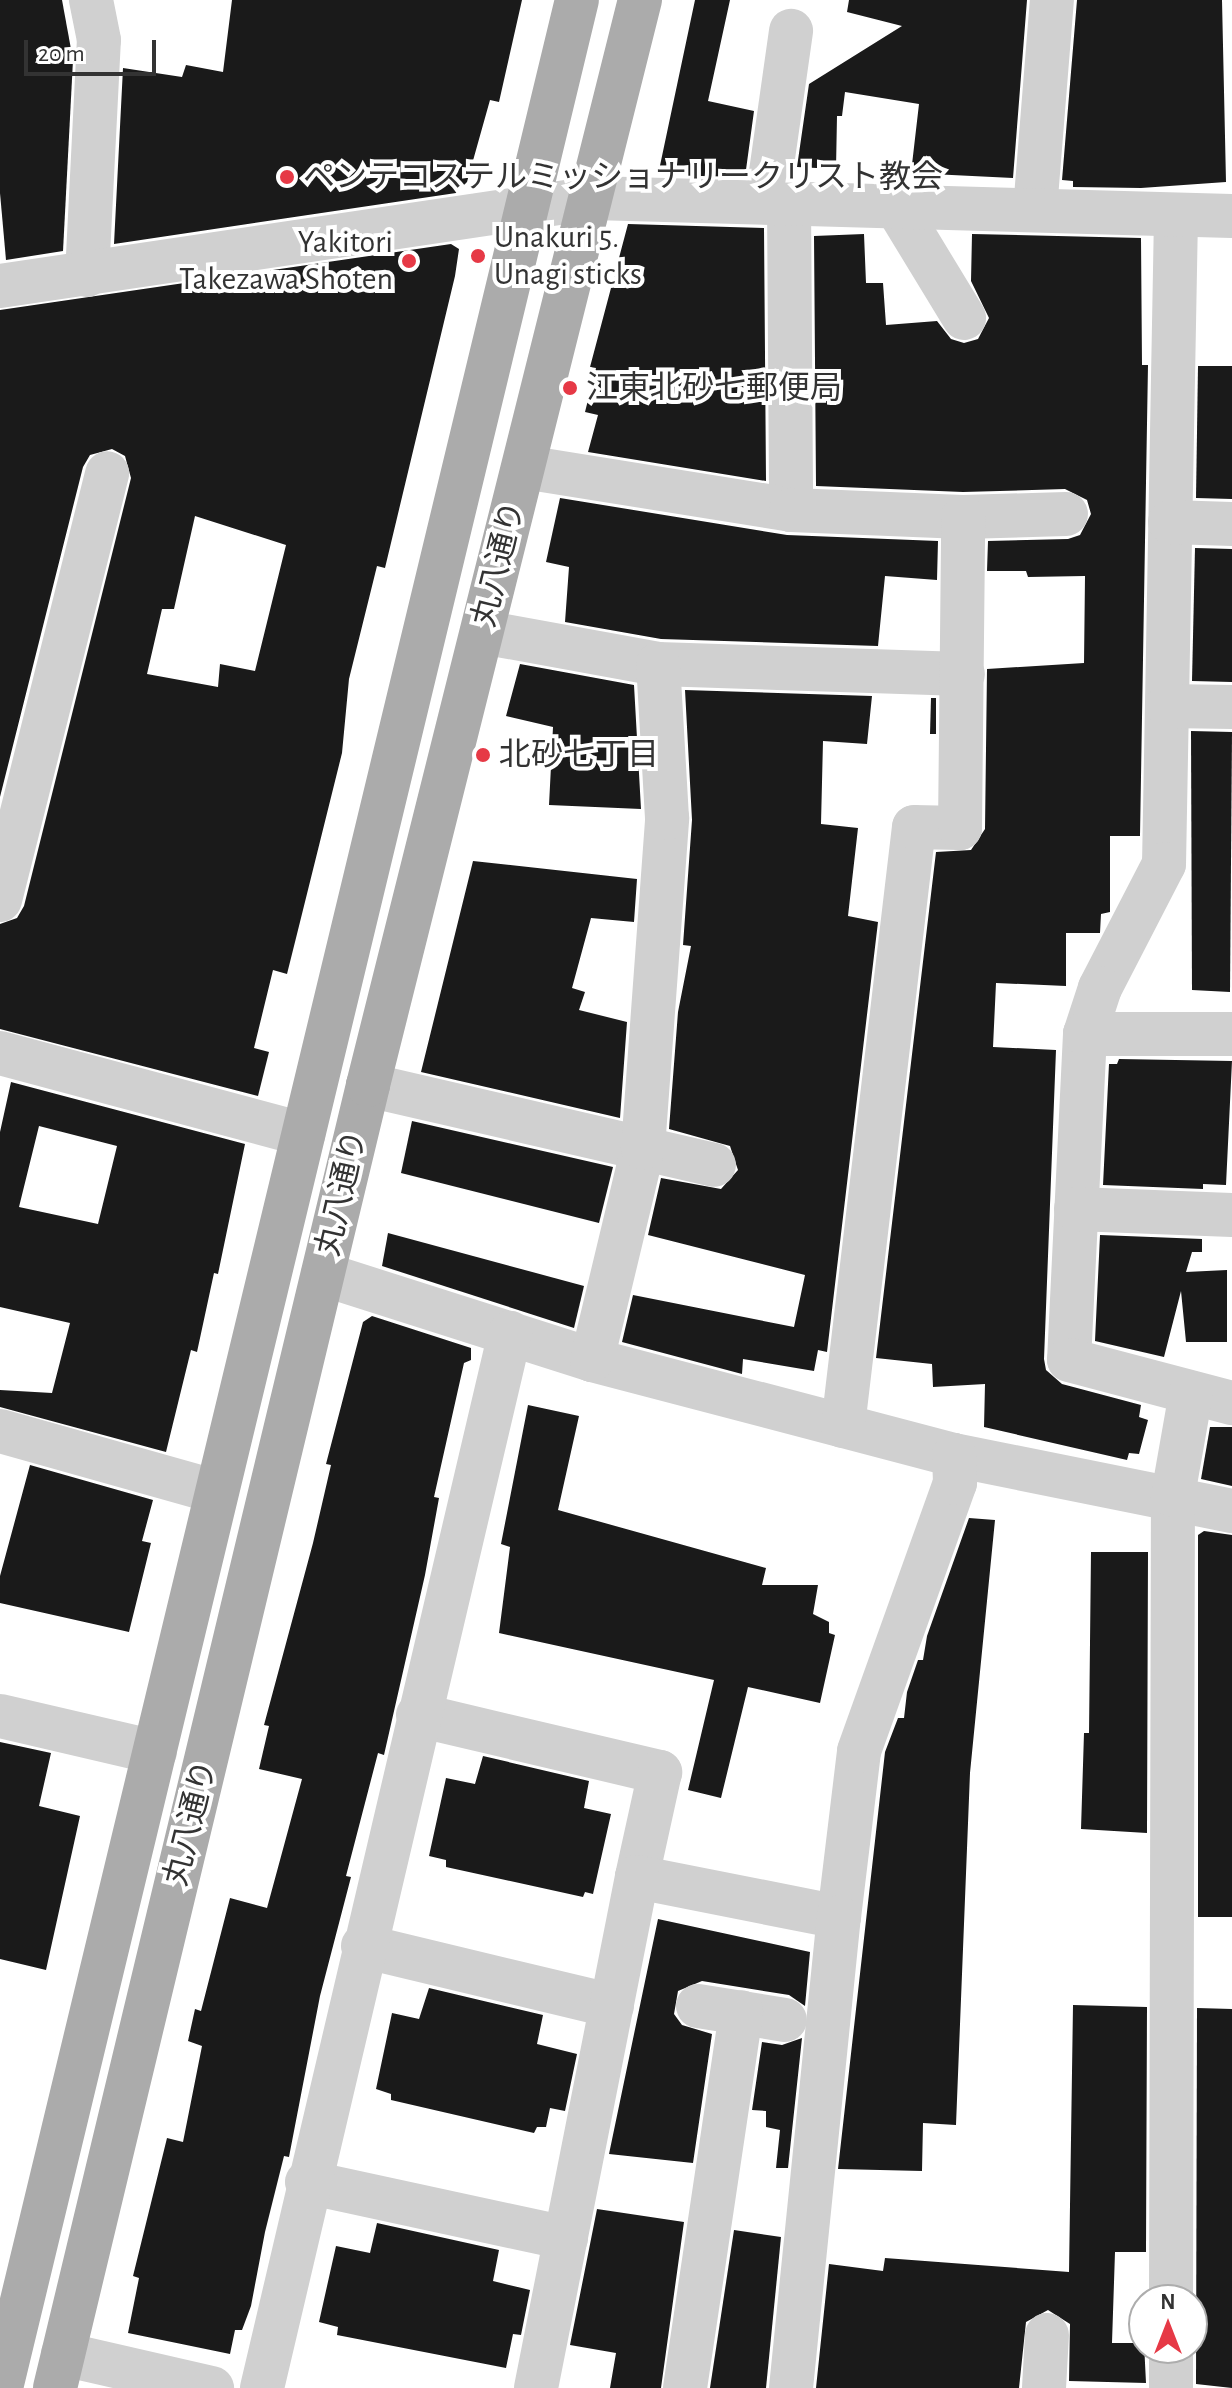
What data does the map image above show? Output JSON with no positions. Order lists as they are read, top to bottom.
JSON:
{
  "streets": {
    "main road": ["丸八通り"]
  },
  "places": [
    "ペンテコステルミッショナリークリスト教会",
    "Unakuri 5. Unagi sticks",
    "Yakitori Takezawa Shoten",
    "江東北砂七郵便局",
    "北砂七丁目"
  ],
  "scale_bar": "20 m",
  "north": "top"
}
